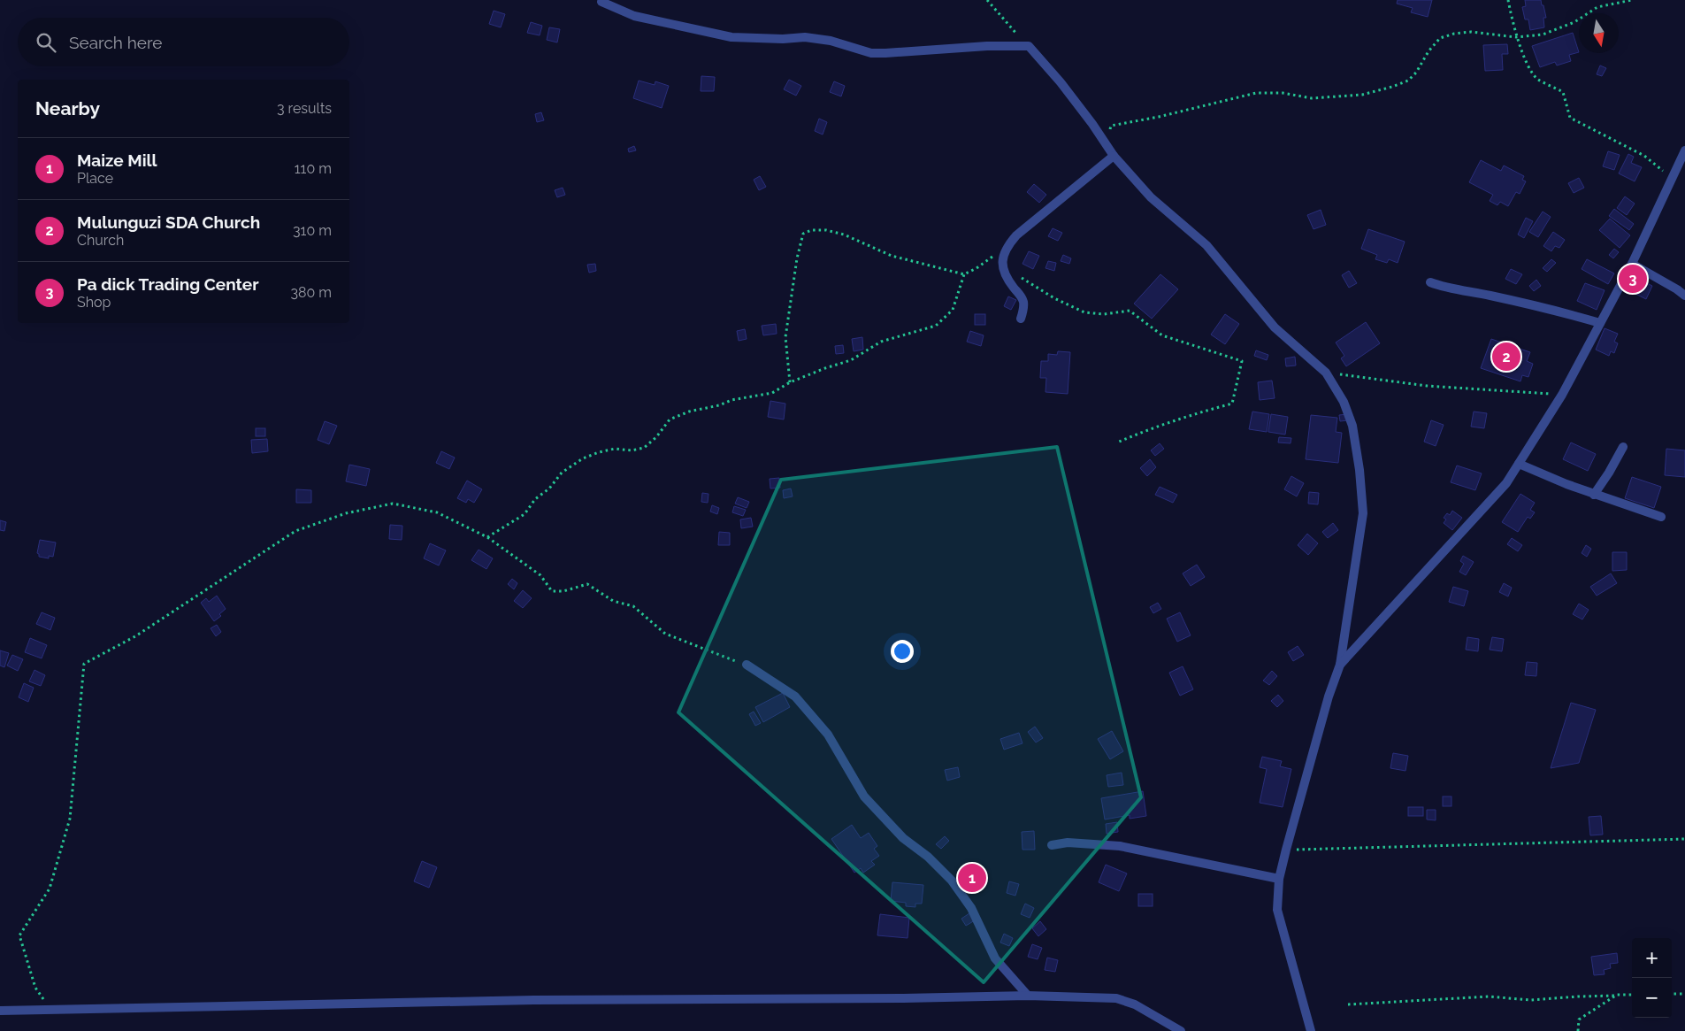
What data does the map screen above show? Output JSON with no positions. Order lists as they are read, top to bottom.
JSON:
{
  "north": "bottom",
  "page": {
    "search": "Search here",
    "heading": ["Nearby", "3 results"],
    "list": [
      {
        "mark": "1",
        "name": "Maize Mill",
        "note": "Place",
        "value": "110 m"
      },
      {
        "mark": "2",
        "name": "Mulunguzi SDA Church",
        "note": "Church",
        "value": "310 m"
      },
      {
        "mark": "3",
        "name": "Pa dick Trading Center",
        "note": "Shop",
        "value": "380 m"
      }
    ],
    "pins": ["3", "2", "1"],
    "map_buttons": ["+", "−"]
  }
}
